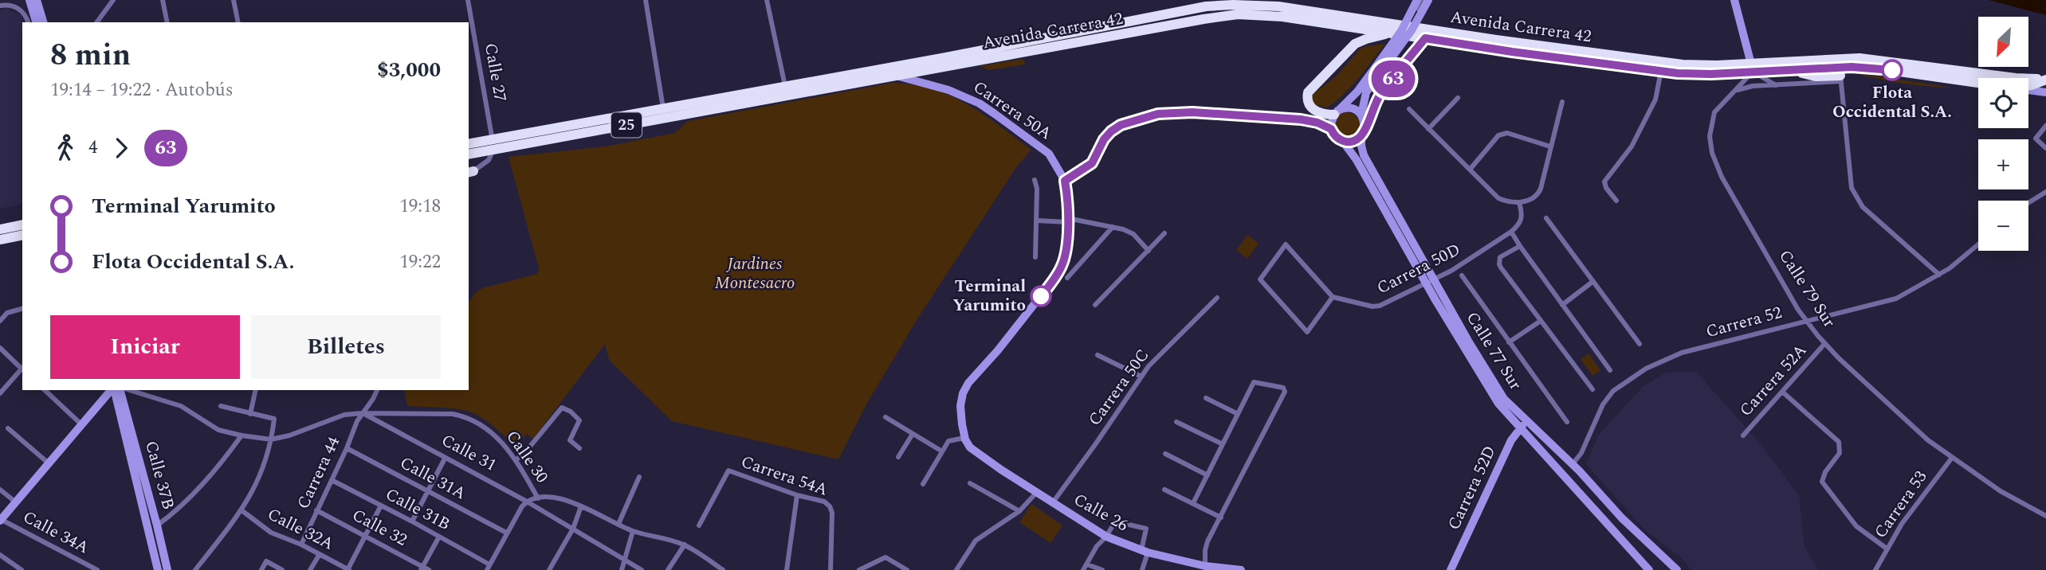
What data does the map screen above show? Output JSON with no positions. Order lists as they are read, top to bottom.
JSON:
{
  "streets": {
    "highway": ["Avenida Carrera 42", "25"],
    "street": [
      "Calle 27",
      "Carrera 50A",
      "Carrera 50D",
      "Calle 79 Sur",
      "Carrera 52",
      "Calle 77 Sur",
      "Carrera 52A",
      "Carrera 50C",
      "Calle 31",
      "Calle 30",
      "Carrera 44",
      "Calle 37B",
      "Carrera 54A",
      "Calle 31A",
      "Carrera 52D",
      "Carrera 53",
      "Calle 31B",
      "Calle 26",
      "Calle 32",
      "Calle 32A",
      "Calle 34A"
    ]
  },
  "crossings": [
    ["Avenida Carrera 42", "Calle 27"],
    ["Avenida Carrera 42", "Carrera 50A"],
    ["Avenida Carrera 42", "Calle 79 Sur"],
    ["Carrera 50A", "Calle 26"],
    ["Carrera 50D", "Calle 77 Sur"],
    ["Calle 79 Sur", "Carrera 52"],
    ["Calle 79 Sur", "Carrera 52A"],
    ["Calle 79 Sur", "Carrera 53"],
    ["Carrera 52", "Calle 77 Sur"],
    ["Calle 77 Sur", "Carrera 52D"],
    ["Carrera 50C", "Calle 26"],
    ["Calle 31", "Calle 30"],
    ["Calle 31", "Carrera 44"],
    ["Calle 30", "Carrera 44"],
    ["Carrera 44", "Calle 31A"],
    ["Carrera 44", "Calle 31B"],
    ["Carrera 44", "Calle 32"],
    ["Carrera 44", "Calle 32A"]
  ],
  "parks": ["Jardines Montesacro"],
  "places": ["Flota Occidental S.A.", "Terminal Yarumito"],
  "lines": ["bus line 63"],
  "north": "bottom left",
  "page": {
    "on_map": "63",
    "map_buttons": ["+", "−"],
    "heading": ["8 min", "19:14 – 19:22 · Autobús", "$3,000"],
    "legs": ["4", "63"],
    "list": [
      {
        "name": "Terminal Yarumito",
        "value": "19:18"
      },
      {
        "name": "Flota Occidental S.A.",
        "value": "19:22"
      }
    ],
    "buttons": ["Iniciar", "Billetes"]
  }
}
